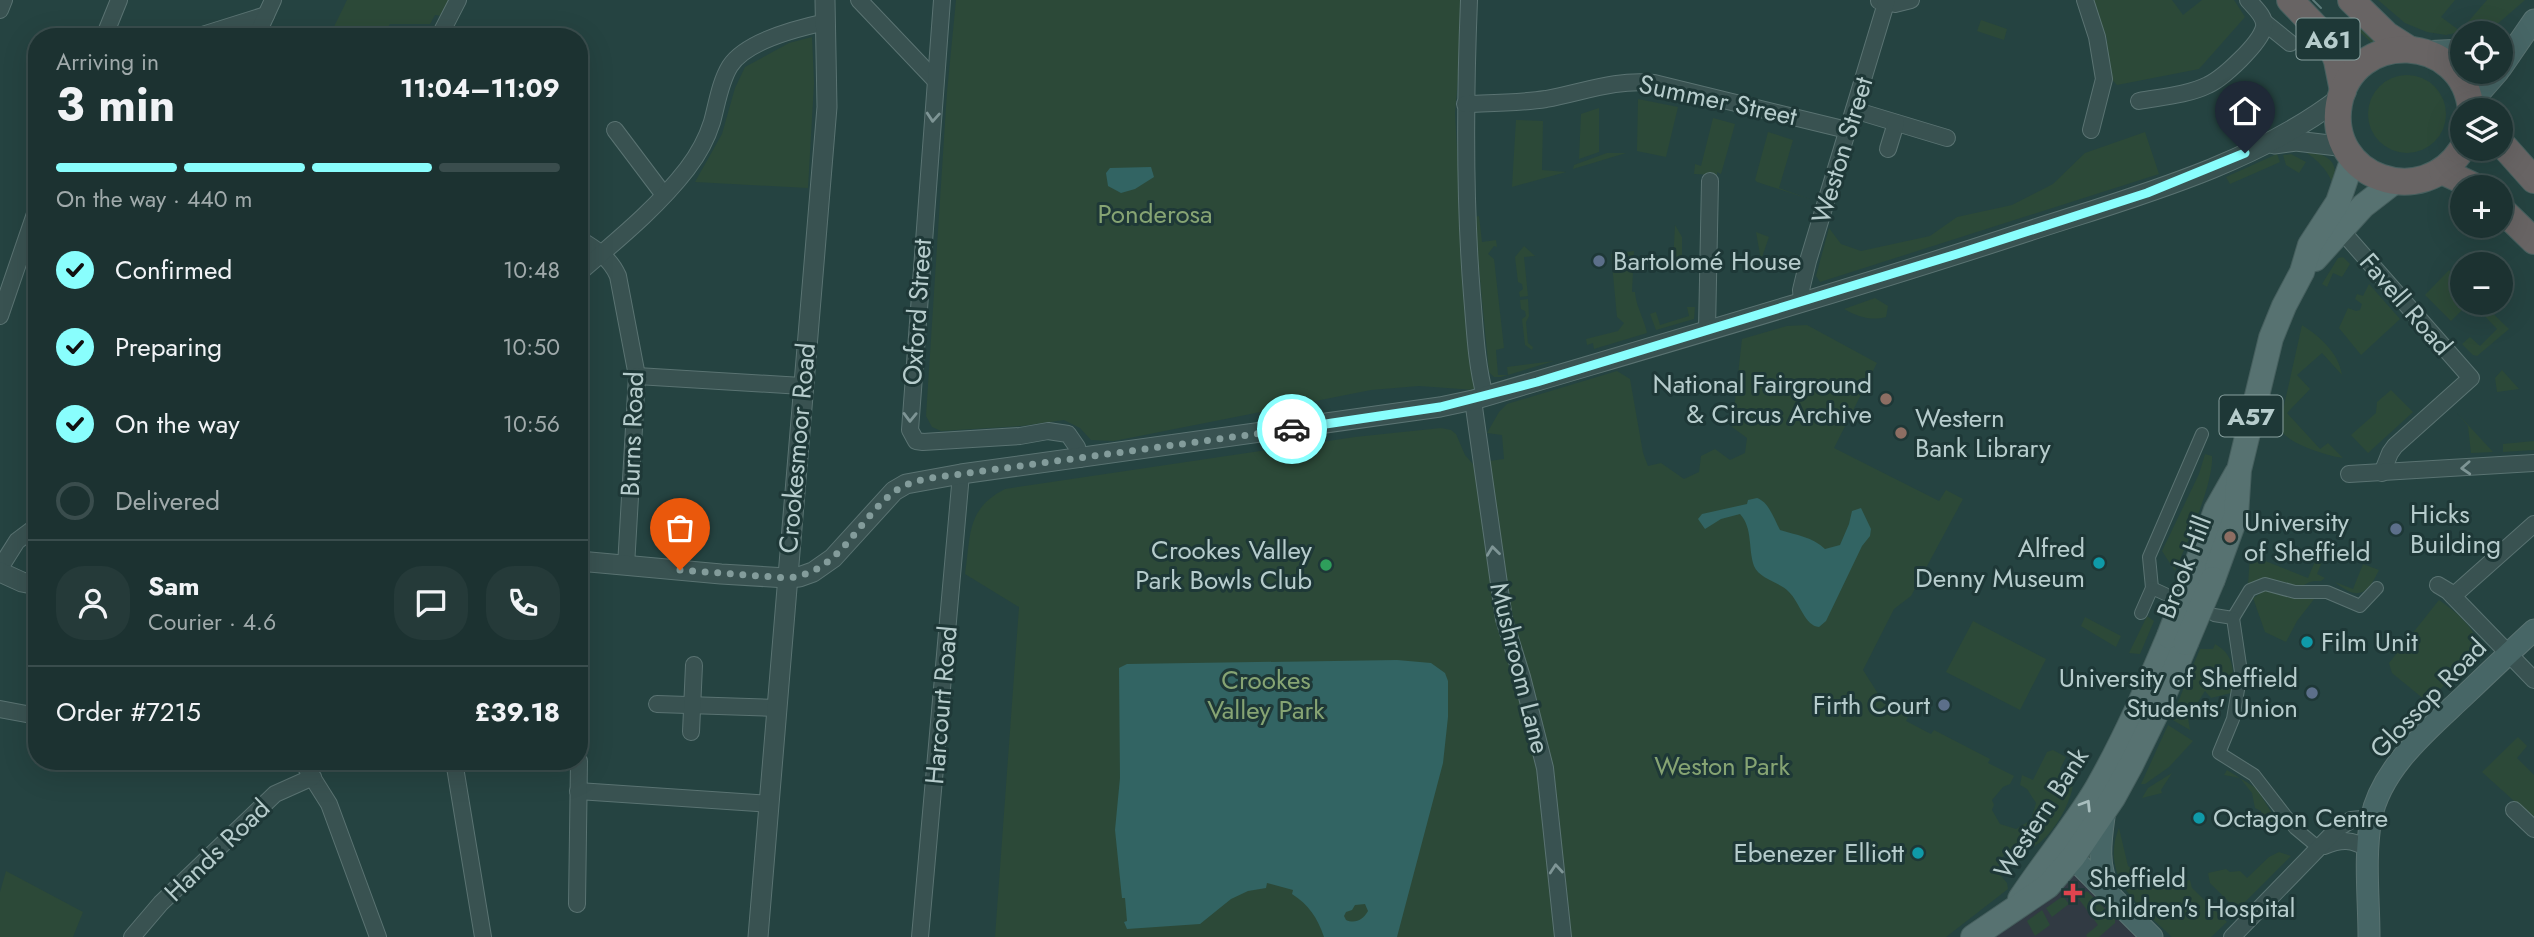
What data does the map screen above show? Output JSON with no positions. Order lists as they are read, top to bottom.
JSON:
{
  "streets": {
    "highway": ["A61"],
    "main road": [
      "A57",
      "Brook Hill",
      "Glossop Road",
      "Western Bank"
    ],
    "street": [
      "Summer Street",
      "Weston Street",
      "Favell Road",
      "Oxford Street",
      "Burns Road",
      "Crookesmoor Road",
      "Mushroom Lane",
      "Harcourt Road",
      "Hands Road"
    ]
  },
  "crossings": [
    ["Summer Street", "Weston Street"],
    ["Summer Street", "Mushroom Lane"],
    ["Favell Road", "Brook Hill"],
    ["Brook Hill", "Western Bank"]
  ],
  "one_way": ["Mushroom Lane"],
  "parks": ["Ponderosa", "Crookes Valley Park", "Weston Park"],
  "places": {
    "other": [
      "Bartolomé House",
      "National Fairground & Circus Archive",
      "Western Bank Library",
      "Hicks Building",
      "University of Sheffield",
      "Alfred Denny Museum",
      "Crookes Valley Park Bowls Club",
      "Film Unit",
      "University of Sheffield Students' Union",
      "Firth Court",
      "Octagon Centre",
      "Ebenezer Elliott"
    ],
    "health": ["Sheffield Children's Hospital"]
  },
  "page": {
    "map_buttons": ["+", "−"],
    "heading": ["3 min", "Arriving in", "11:04–11:09"],
    "panel": [
      "Sam",
      "Courier · 4.6",
      "Order #7215",
      "£39.18"
    ],
    "bar": "On the way · 440 m",
    "list": [
      ["Confirmed", "10:48"],
      ["Preparing", "10:50"],
      ["On the way", "10:56"],
      "Delivered"
    ]
  }
}
